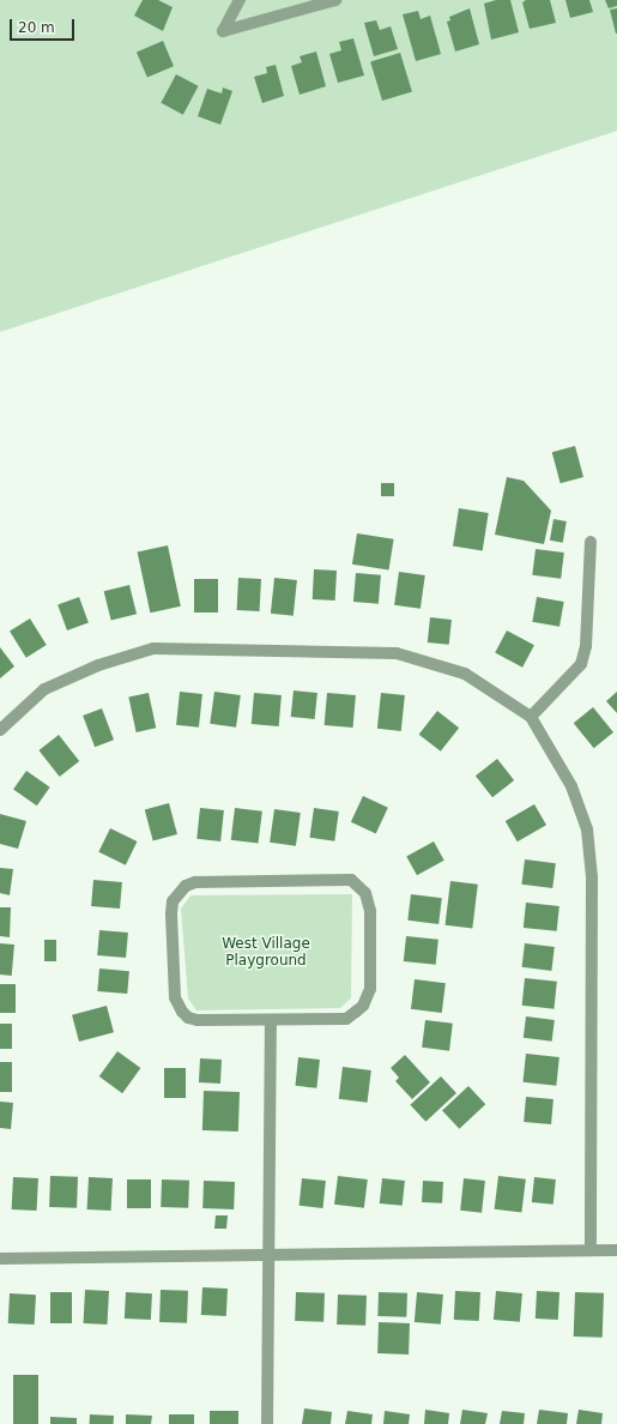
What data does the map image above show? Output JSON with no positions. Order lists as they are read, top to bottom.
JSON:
{
  "parks": ["West Village Playground"],
  "scale_bar": "20 m"
}
